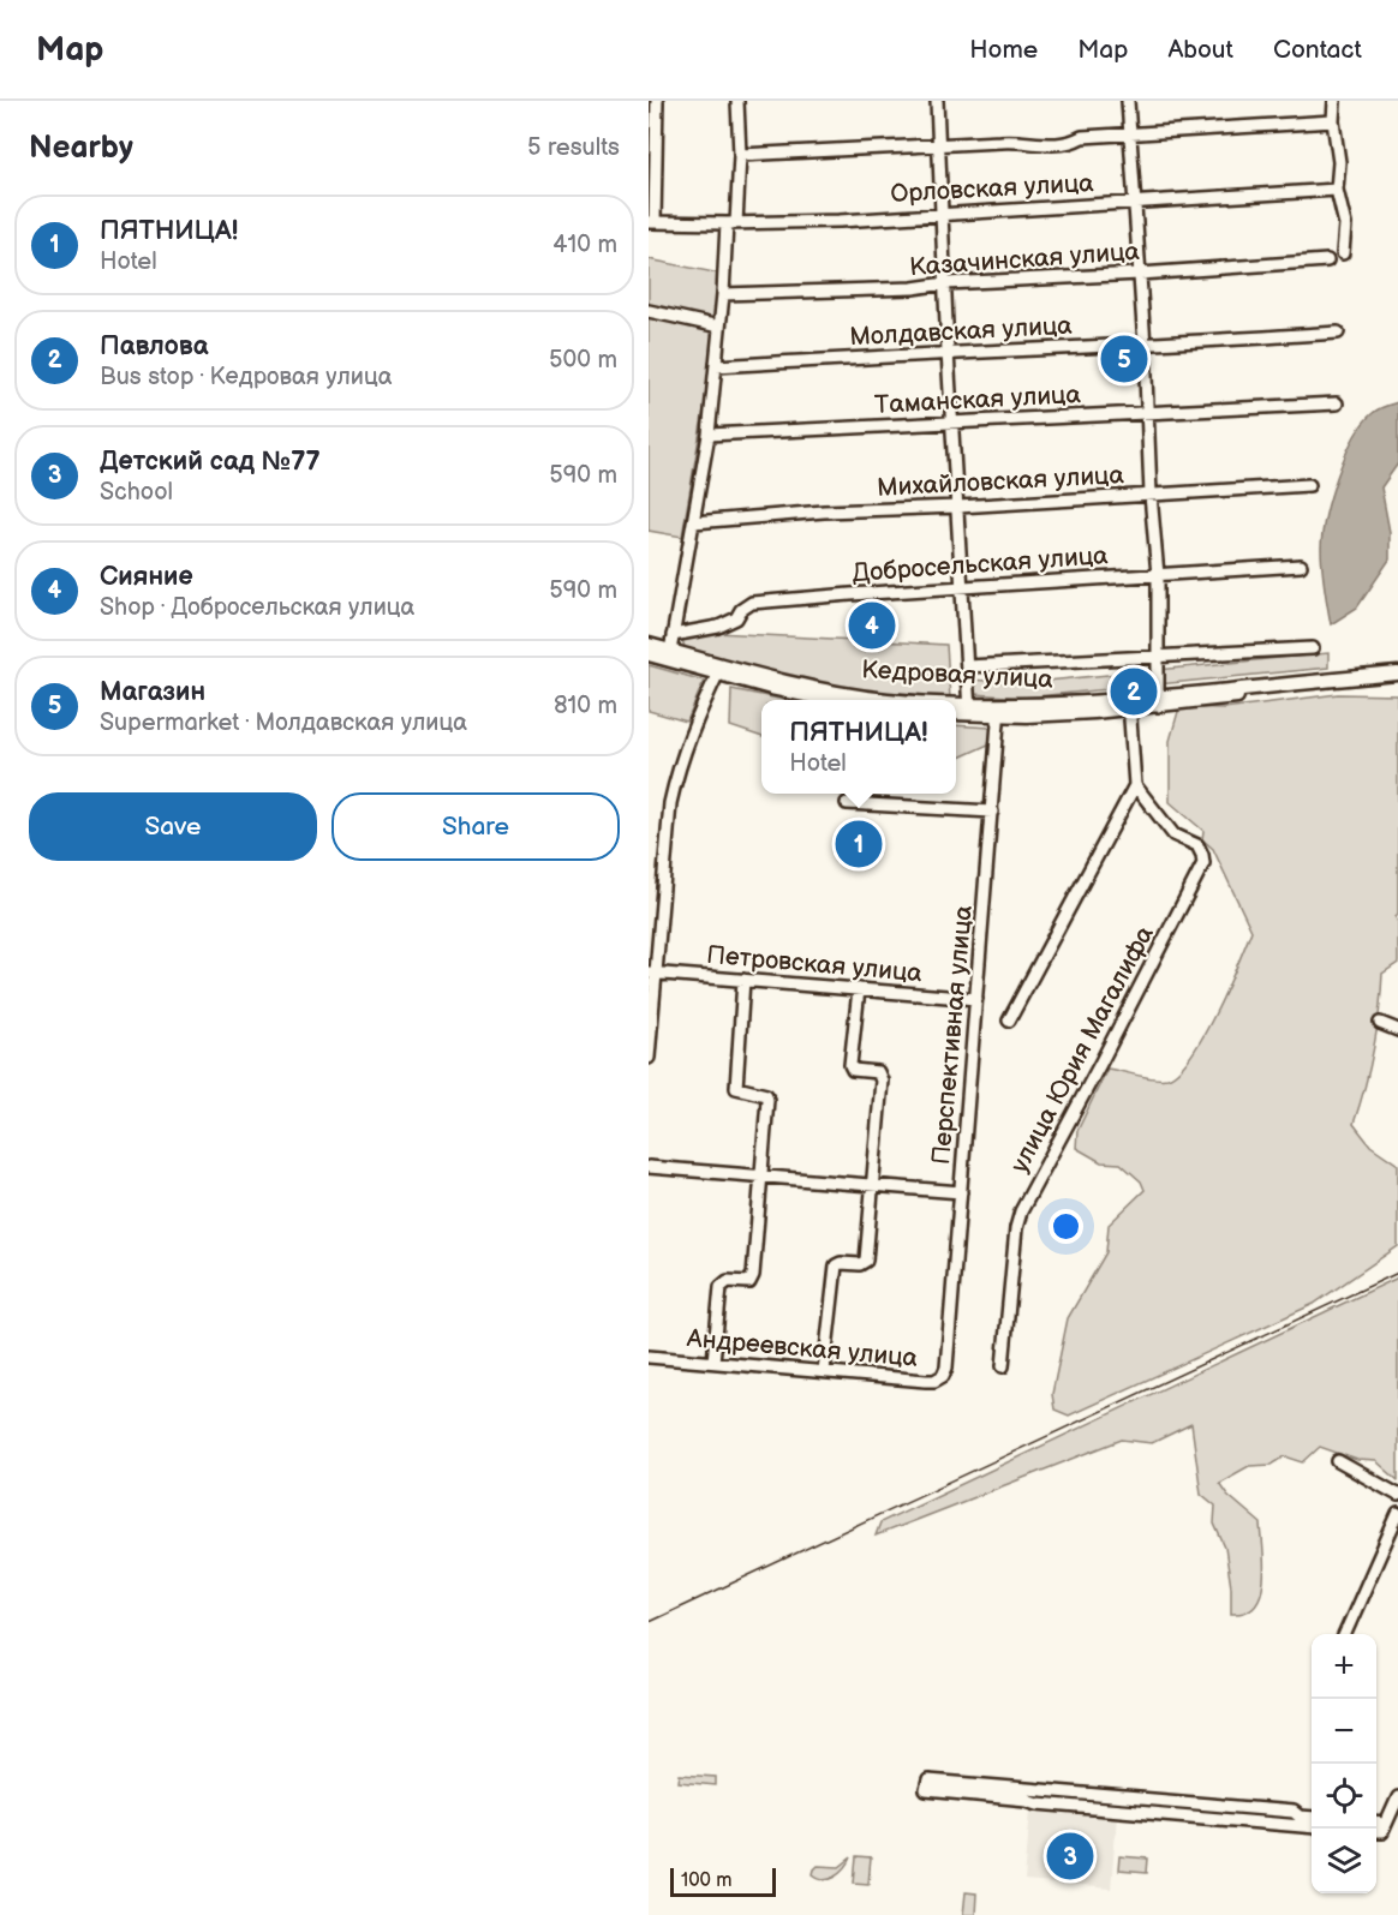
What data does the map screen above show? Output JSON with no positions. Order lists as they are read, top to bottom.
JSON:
{
  "streets": {
    "main road": ["Кедровая улица"],
    "street": [
      "Орловская улица",
      "Казачинская улица",
      "Молдавская улица",
      "Таманская улица",
      "Михайловская улица",
      "Добросельская улица",
      "Петровская улица",
      "Перспективная улица",
      "улица Юрия Магалифа",
      "Андреевская улица"
    ]
  },
  "crossings": [
    ["Кедровая улица", "Перспективная улица"],
    ["Петровская улица", "Перспективная улица"],
    ["Перспективная улица", "Андреевская улица"]
  ],
  "scale_bar": "100 m",
  "page": {
    "header": "Map",
    "nav": [
      "Home",
      "Map",
      "About",
      "Contact"
    ],
    "heading": ["Nearby", "5 results"],
    "list": [
      {
        "mark": "1",
        "name": "ПЯТНИЦА!",
        "note": "Hotel",
        "value": "410 m"
      },
      {
        "mark": "2",
        "name": "Павлова",
        "note": "Bus stop · Кедровая улица",
        "value": "500 m"
      },
      {
        "mark": "3",
        "name": "Детский сад №77",
        "note": "School",
        "value": "590 m"
      },
      {
        "mark": "4",
        "name": "Сияние",
        "note": "Shop · Добросельская улица",
        "value": "590 m"
      },
      {
        "mark": "5",
        "name": "Магазин",
        "note": "Supermarket · Молдавская улица",
        "value": "810 m"
      }
    ],
    "pins": [
      "5",
      "4",
      "2",
      "1",
      "3"
    ],
    "popup": ["ПЯТНИЦА!", "Hotel"],
    "buttons": ["Save", "Share"],
    "map_buttons": ["+", "−"],
    "scale": "100 m"
  }
}
